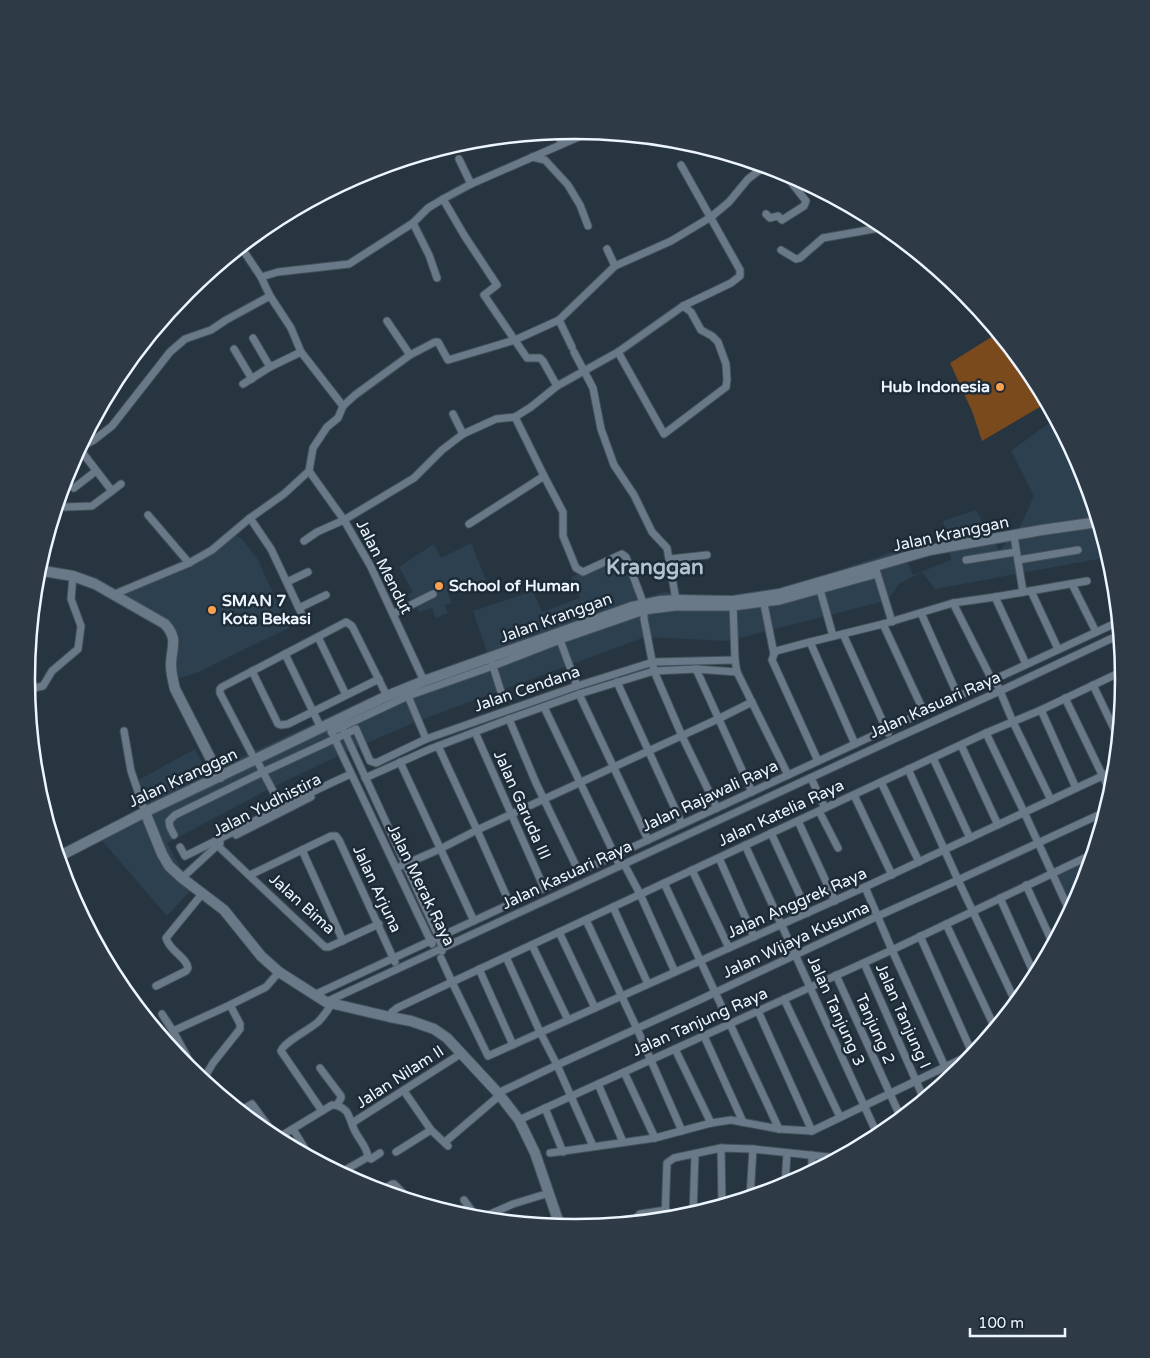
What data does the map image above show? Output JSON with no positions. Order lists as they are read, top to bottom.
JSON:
{
  "streets": {
    "main road": ["Jalan Kranggan"],
    "street": [
      "Jalan Mendut",
      "Jalan Cendana",
      "Jalan Kasuari Raya",
      "Jalan Rajawali Raya",
      "Jalan Yudhistira",
      "Jalan Garuda III",
      "Jalan Katelia Raya",
      "Jalan Merak Raya",
      "Jalan Arjuna",
      "Jalan Anggrek Raya",
      "Jalan Bima",
      "Jalan Wijaya Kusuma",
      "Jalan Tanjung 3",
      "Jalan Tanjung I",
      "Jalan Tanjung Raya",
      "Tanjung 2",
      "Jalan Nilam II"
    ]
  },
  "crossings": [
    ["Jalan Kranggan", "Jalan Mendut"],
    ["Jalan Kranggan", "Jalan Merak Raya"],
    ["Jalan Cendana", "Jalan Merak Raya"],
    ["Jalan Kasuari Raya", "Jalan Merak Raya"],
    ["Jalan Kasuari Raya", "Jalan Arjuna"],
    ["Jalan Rajawali Raya", "Jalan Garuda III"],
    ["Jalan Rajawali Raya", "Jalan Merak Raya"],
    ["Jalan Rajawali Raya", "Jalan Arjuna"],
    ["Jalan Yudhistira", "Jalan Bima"],
    ["Jalan Katelia Raya", "Jalan Anggrek Raya"],
    ["Jalan Katelia Raya", "Jalan Tanjung 3"],
    ["Jalan Arjuna", "Jalan Bima"],
    ["Jalan Anggrek Raya", "Jalan Tanjung 3"],
    ["Jalan Wijaya Kusuma", "Jalan Tanjung 3"],
    ["Jalan Tanjung 3", "Jalan Tanjung Raya"],
    ["Jalan Tanjung I", "Jalan Tanjung Raya"],
    ["Jalan Tanjung Raya", "Tanjung 2"]
  ],
  "districts": ["Kranggan"],
  "places": ["Hub Indonesia", "School of Human", "SMAN 7 Kota Bekasi"],
  "scale_bar": "100 m"
}
